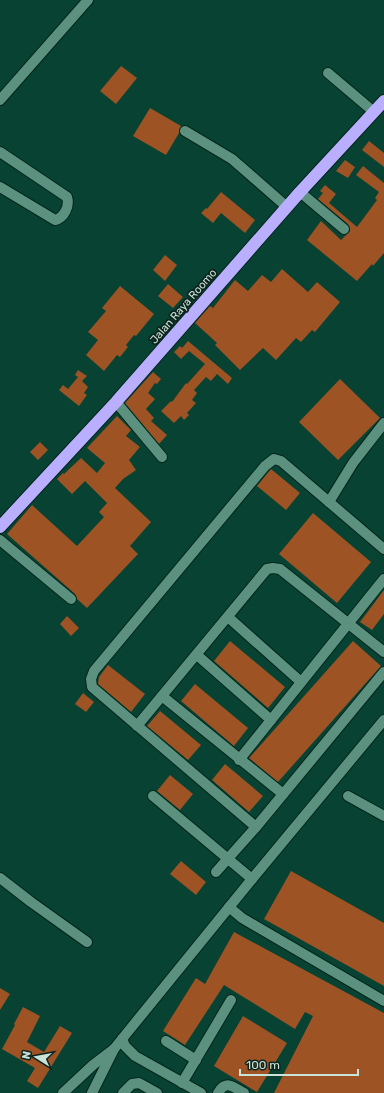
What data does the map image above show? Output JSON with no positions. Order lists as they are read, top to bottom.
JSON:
{
  "streets": {
    "highway": ["Jalan Raya Roomo"]
  },
  "scale_bar": "100 m",
  "north": "left"
}
